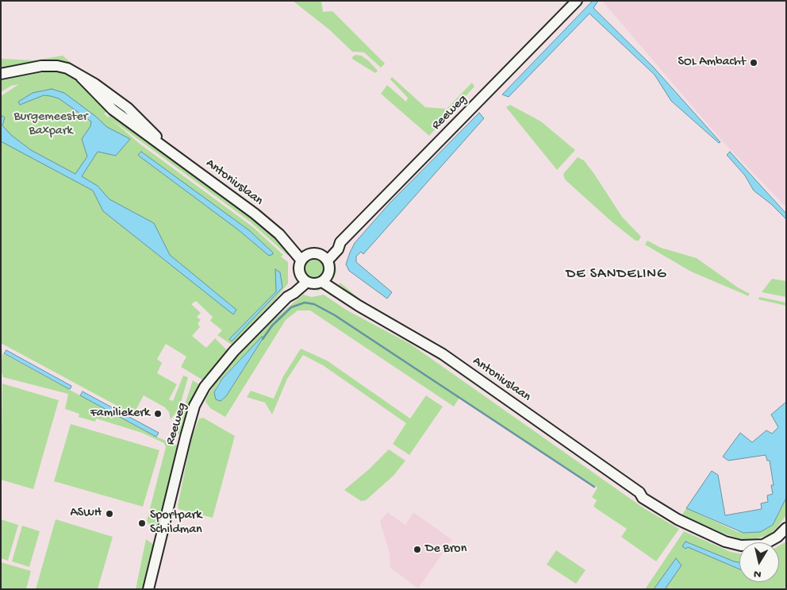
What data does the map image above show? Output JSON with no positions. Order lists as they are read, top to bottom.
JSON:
{
  "streets": {
    "main road": ["Reeweg", "Antoniuslaan"]
  },
  "crossings": [
    ["Reeweg", "Antoniuslaan"]
  ],
  "districts": ["DE SANDELING"],
  "parks": ["Burgemeester Baxpark"],
  "places": [
    "SOL Ambacht",
    "Familiekerk",
    "ASWH",
    "Sportpark Schildman",
    "De Bron"
  ],
  "north": "bottom"
}
